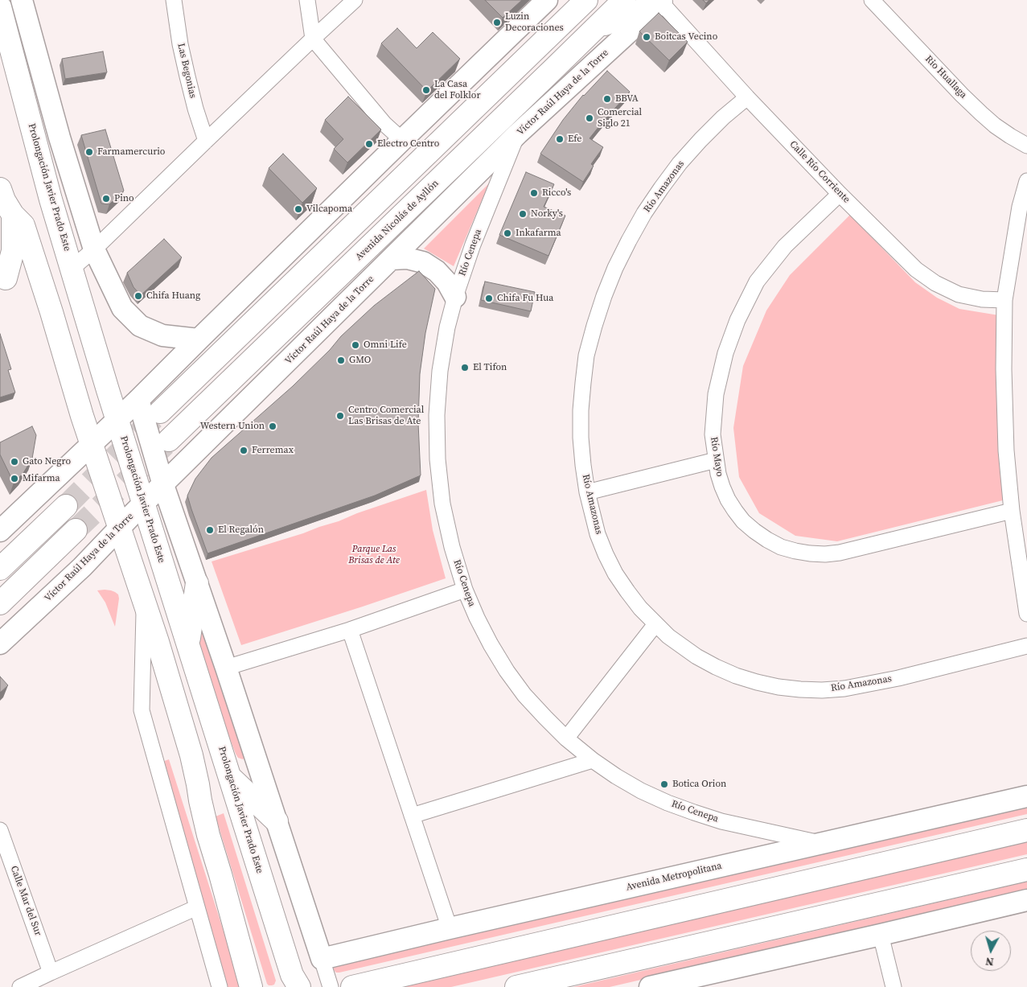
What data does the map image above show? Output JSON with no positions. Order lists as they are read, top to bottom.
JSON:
{
  "streets": {
    "main road": ["Prolongación Javier Prado Este", "Avenida Nicolás de Ayllón"],
    "street": [
      "Las Begonias",
      "Rio Huallaga",
      "Víctor Raúl Haya de la Torre",
      "Calle Río Corriente",
      "Río Amazonas",
      "Río Cenepa",
      "Río Mayo",
      "Avenida Metropolitana",
      "Calle Mar del Sur"
    ]
  },
  "crossings": [
    ["Víctor Raúl Haya de la Torre", "Calle Río Corriente"],
    ["Víctor Raúl Haya de la Torre", "Prolongación Javier Prado Este"],
    ["Víctor Raúl Haya de la Torre", "Río Cenepa"],
    ["Calle Río Corriente", "Río Amazonas"],
    ["Calle Río Corriente", "Río Mayo"],
    ["Río Cenepa", "Avenida Metropolitana"]
  ],
  "parks": ["Parque Las Brisas de Ate"],
  "places": [
    "Luzin Decoraciones",
    "Boitcas Vecino",
    "La Casa del Folklor",
    "BBVA",
    "Comercial Siglo 21",
    "Efe",
    "Electro Centro",
    "Farmamercurio",
    "Ricco's",
    "Pino",
    "Vilcapoma",
    "Norky's",
    "Inkafarma",
    "Chifa Huang",
    "Chifa Fu Hua",
    "Omni Life",
    "GMO",
    "El Tifon",
    "Centro Comercial Las Brisas de Ate",
    "Western Union",
    "Ferremax",
    "Gato Negro",
    "Mifarma",
    "El Regalón",
    "Botica Orion"
  ],
  "north": "bottom"
}
